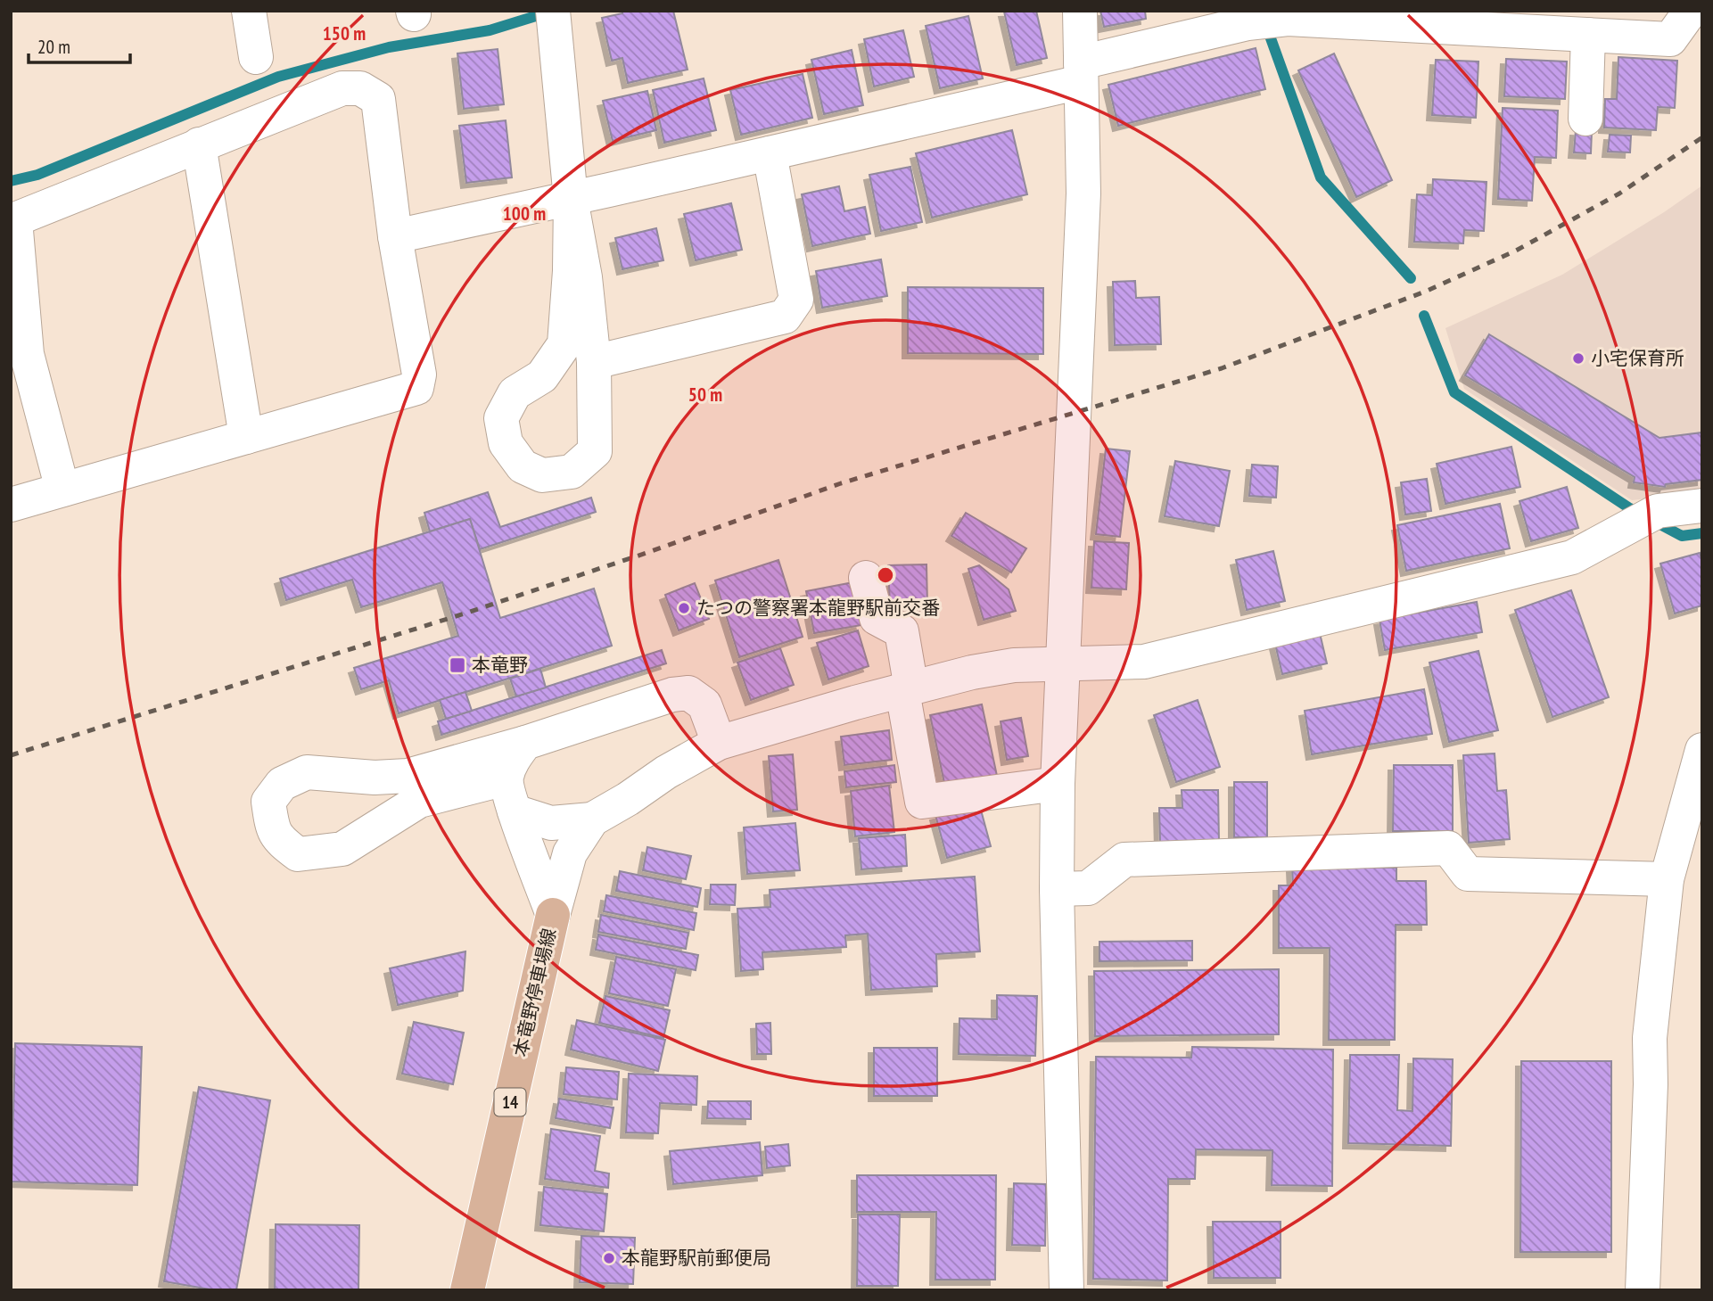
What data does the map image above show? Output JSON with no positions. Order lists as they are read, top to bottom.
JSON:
{
  "streets": {
    "main road": ["本竜野停車場線", "14"]
  },
  "places": {
    "other": ["小宅保育所", "たつの警察署本龍野駅前交番", "本龍野駅前郵便局"],
    "transit": ["本竜野"]
  },
  "scale_bar": "20 m",
  "rings": ["150 m", "100 m", "50 m"]
}
